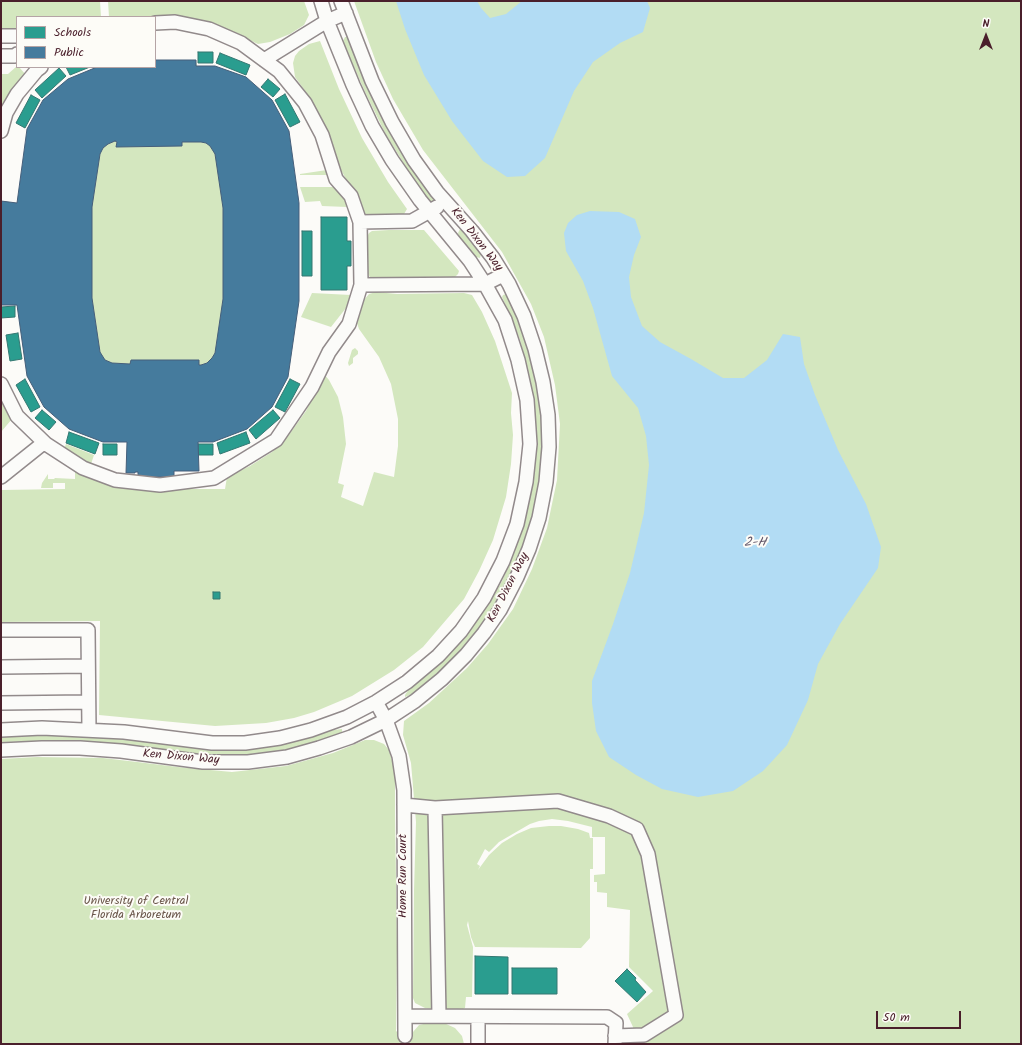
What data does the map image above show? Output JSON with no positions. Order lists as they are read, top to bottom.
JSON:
{
  "streets": {
    "street": ["Ken Dixon Way", "Home Run Court"]
  },
  "crossings": [
    ["Ken Dixon Way", "Home Run Court"]
  ],
  "water": ["2-H"],
  "parks": ["University of Central Florida Arboretum"],
  "legend": ["Schools", "Public"],
  "scale_bar": "50 m",
  "north": "top"
}
